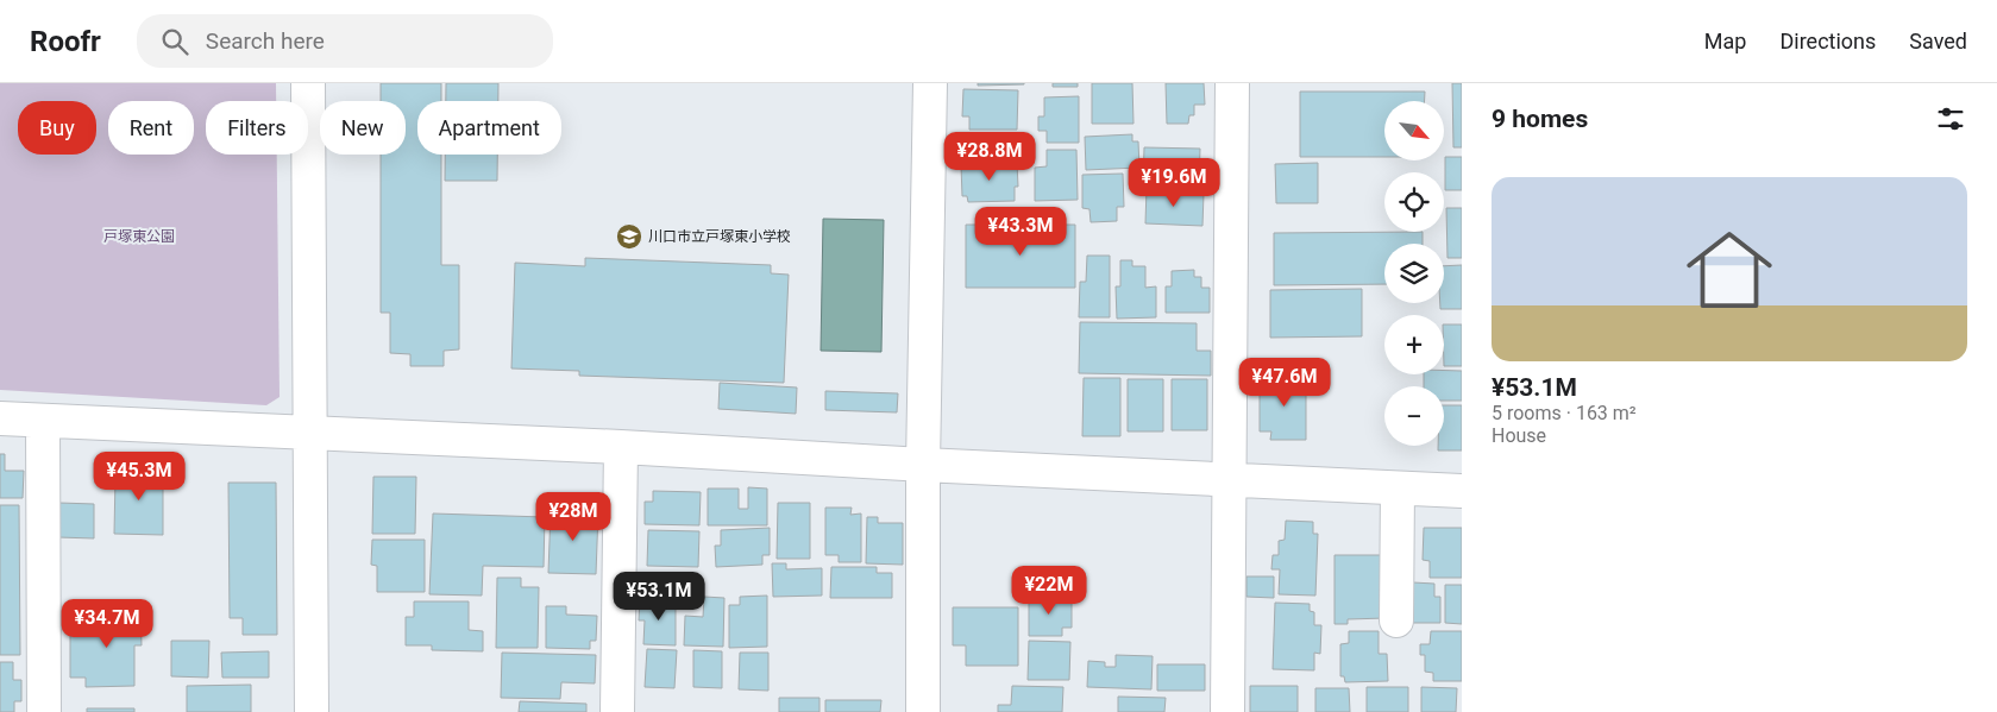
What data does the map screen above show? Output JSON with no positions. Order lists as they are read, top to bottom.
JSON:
{
  "parks": ["戸塚東公園"],
  "places": {
    "school or university": ["川口市立戸塚東小学校"]
  },
  "north": "bottom right",
  "page": {
    "header": "Roofr",
    "search": "Search here",
    "nav": ["Map", "Directions", "Saved"],
    "heading": "9 homes",
    "map_buttons": ["+", "−"],
    "chip": [
      "Buy",
      "Rent",
      "Filters",
      "New",
      "Apartment"
    ],
    "price": [
      "¥28.8M",
      "¥19.6M",
      "¥43.3M",
      "¥47.6M",
      "¥45.3M",
      "¥28M",
      "¥22M",
      "¥53.1M",
      "¥34.7M"
    ],
    "list": [
      {
        "name": "¥53.1M",
        "note": "5 rooms · 163 m² · House"
      }
    ]
  }
}
